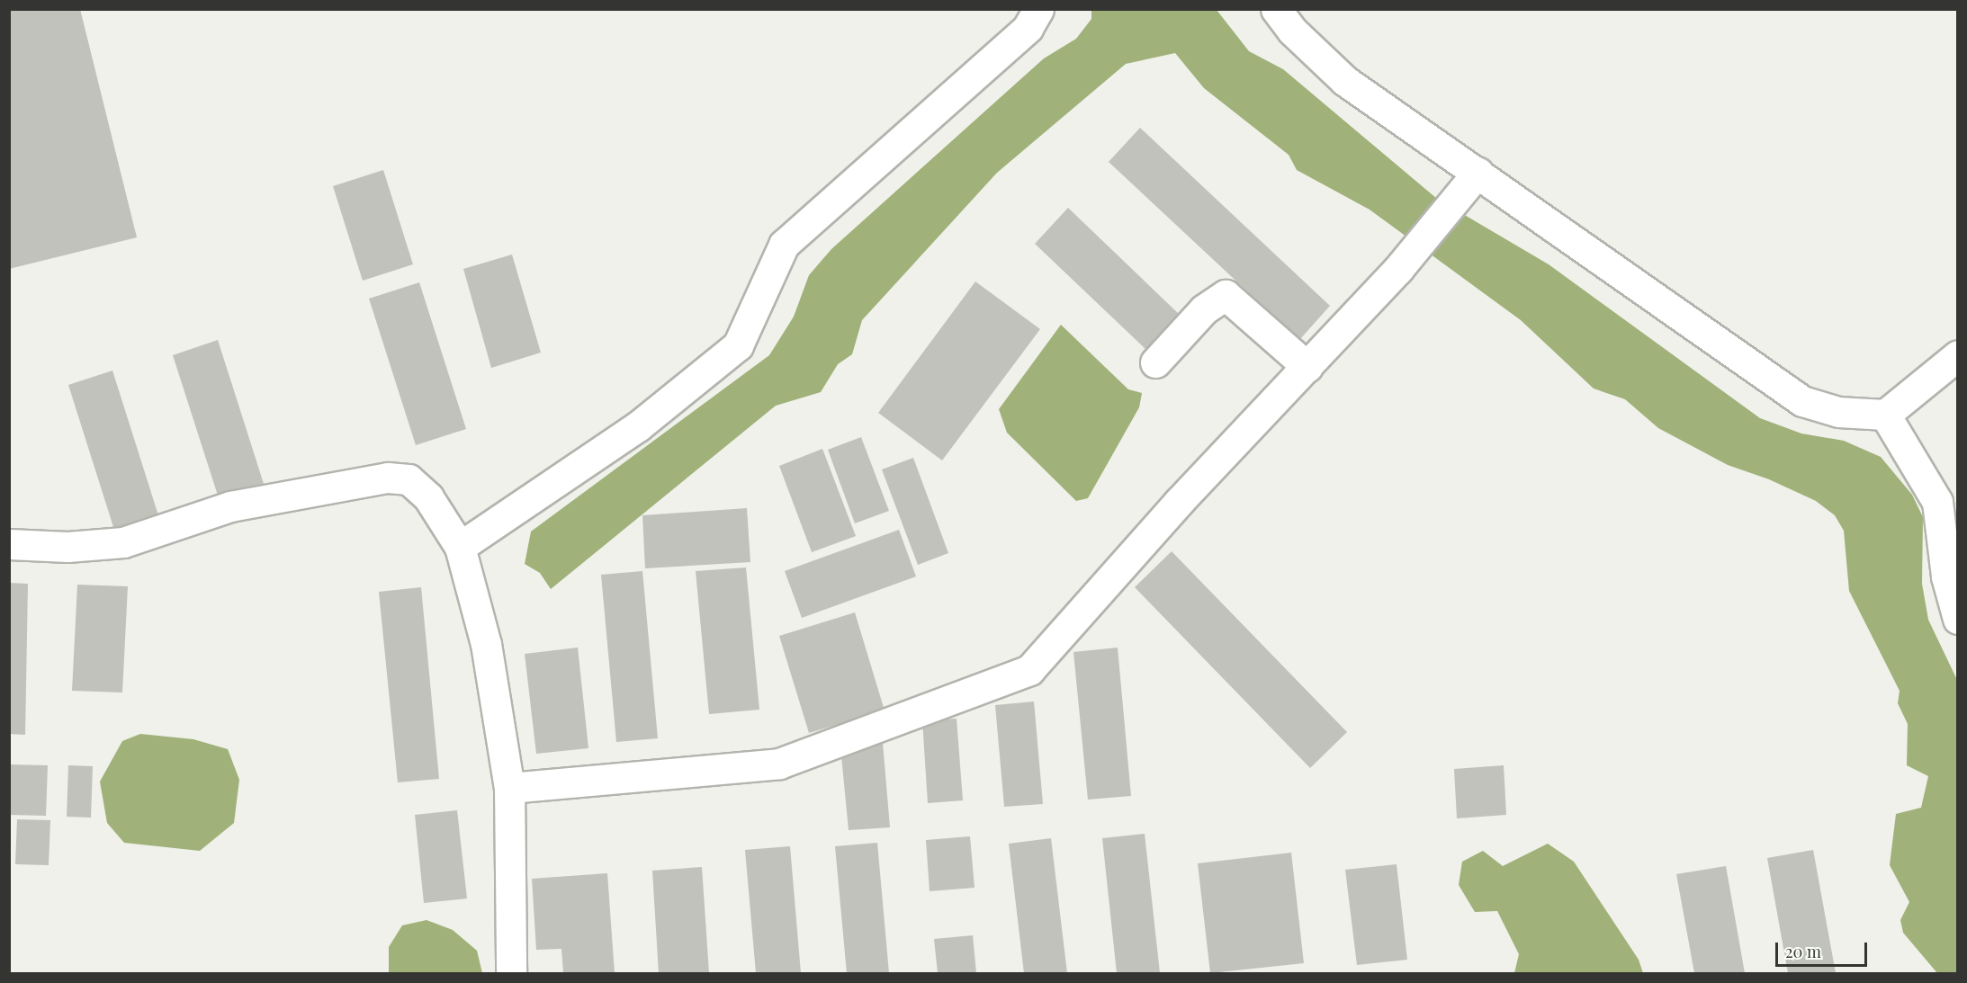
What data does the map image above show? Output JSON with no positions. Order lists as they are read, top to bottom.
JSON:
{
  "scale_bar": "20 m"
}
